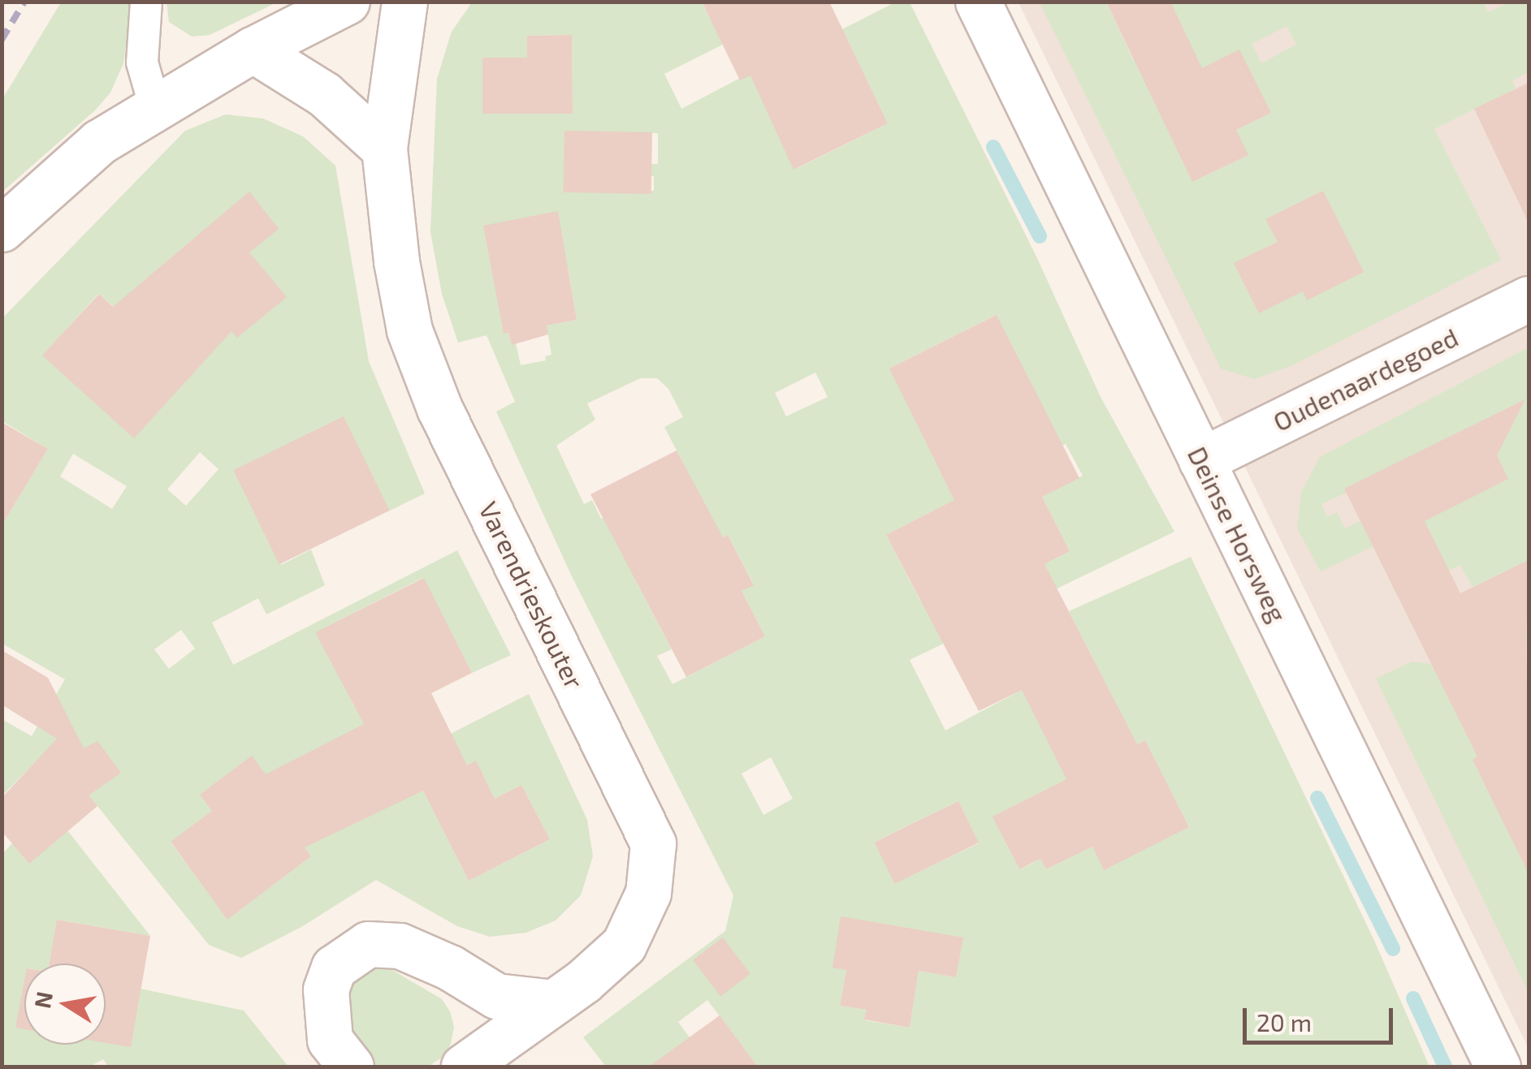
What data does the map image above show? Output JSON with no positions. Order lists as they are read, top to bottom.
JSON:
{
  "streets": {
    "street": ["Oudenaardegoed", "Deinse Horsweg", "Varendrieskouter"]
  },
  "crossings": [
    ["Oudenaardegoed", "Deinse Horsweg"]
  ],
  "scale_bar": "20 m",
  "north": "left"
}
